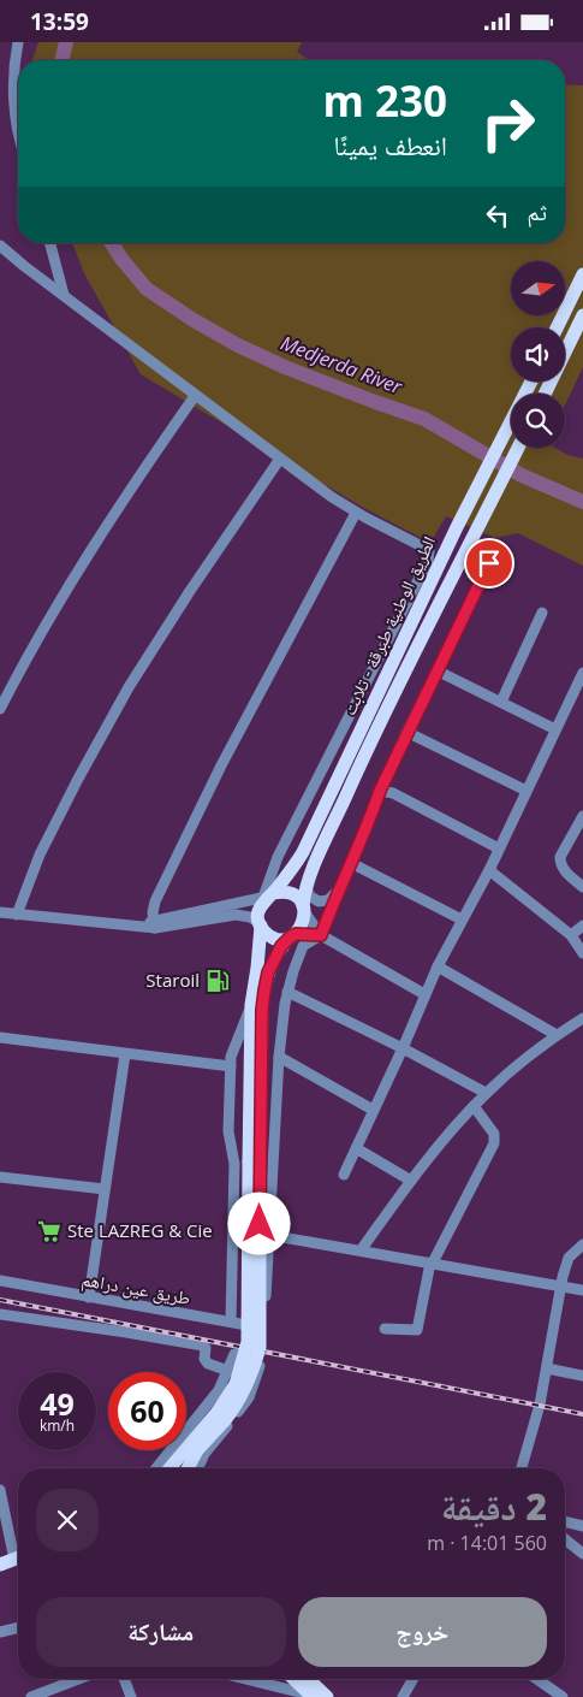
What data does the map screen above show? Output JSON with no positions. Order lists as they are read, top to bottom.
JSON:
{
  "streets": {
    "main road": ["الطريق الوطنية طبرقة - تلابت"],
    "street": ["طريق عين دراهم"]
  },
  "water": ["Medjerda River"],
  "places": {
    "fuel station": ["Staroil"],
    "supermarket": ["Ste LAZREG & Cie"]
  },
  "north": "right",
  "page": {
    "status": "13:59",
    "turn": ["230 m", "انعطف يمينًا"],
    "then": "ثم",
    "speed": "49 km/h",
    "limit": "60",
    "heading": ["2 دقيقة", "560 m · 14:01"],
    "buttons": ["خروج", "مشاركة"]
  }
}
